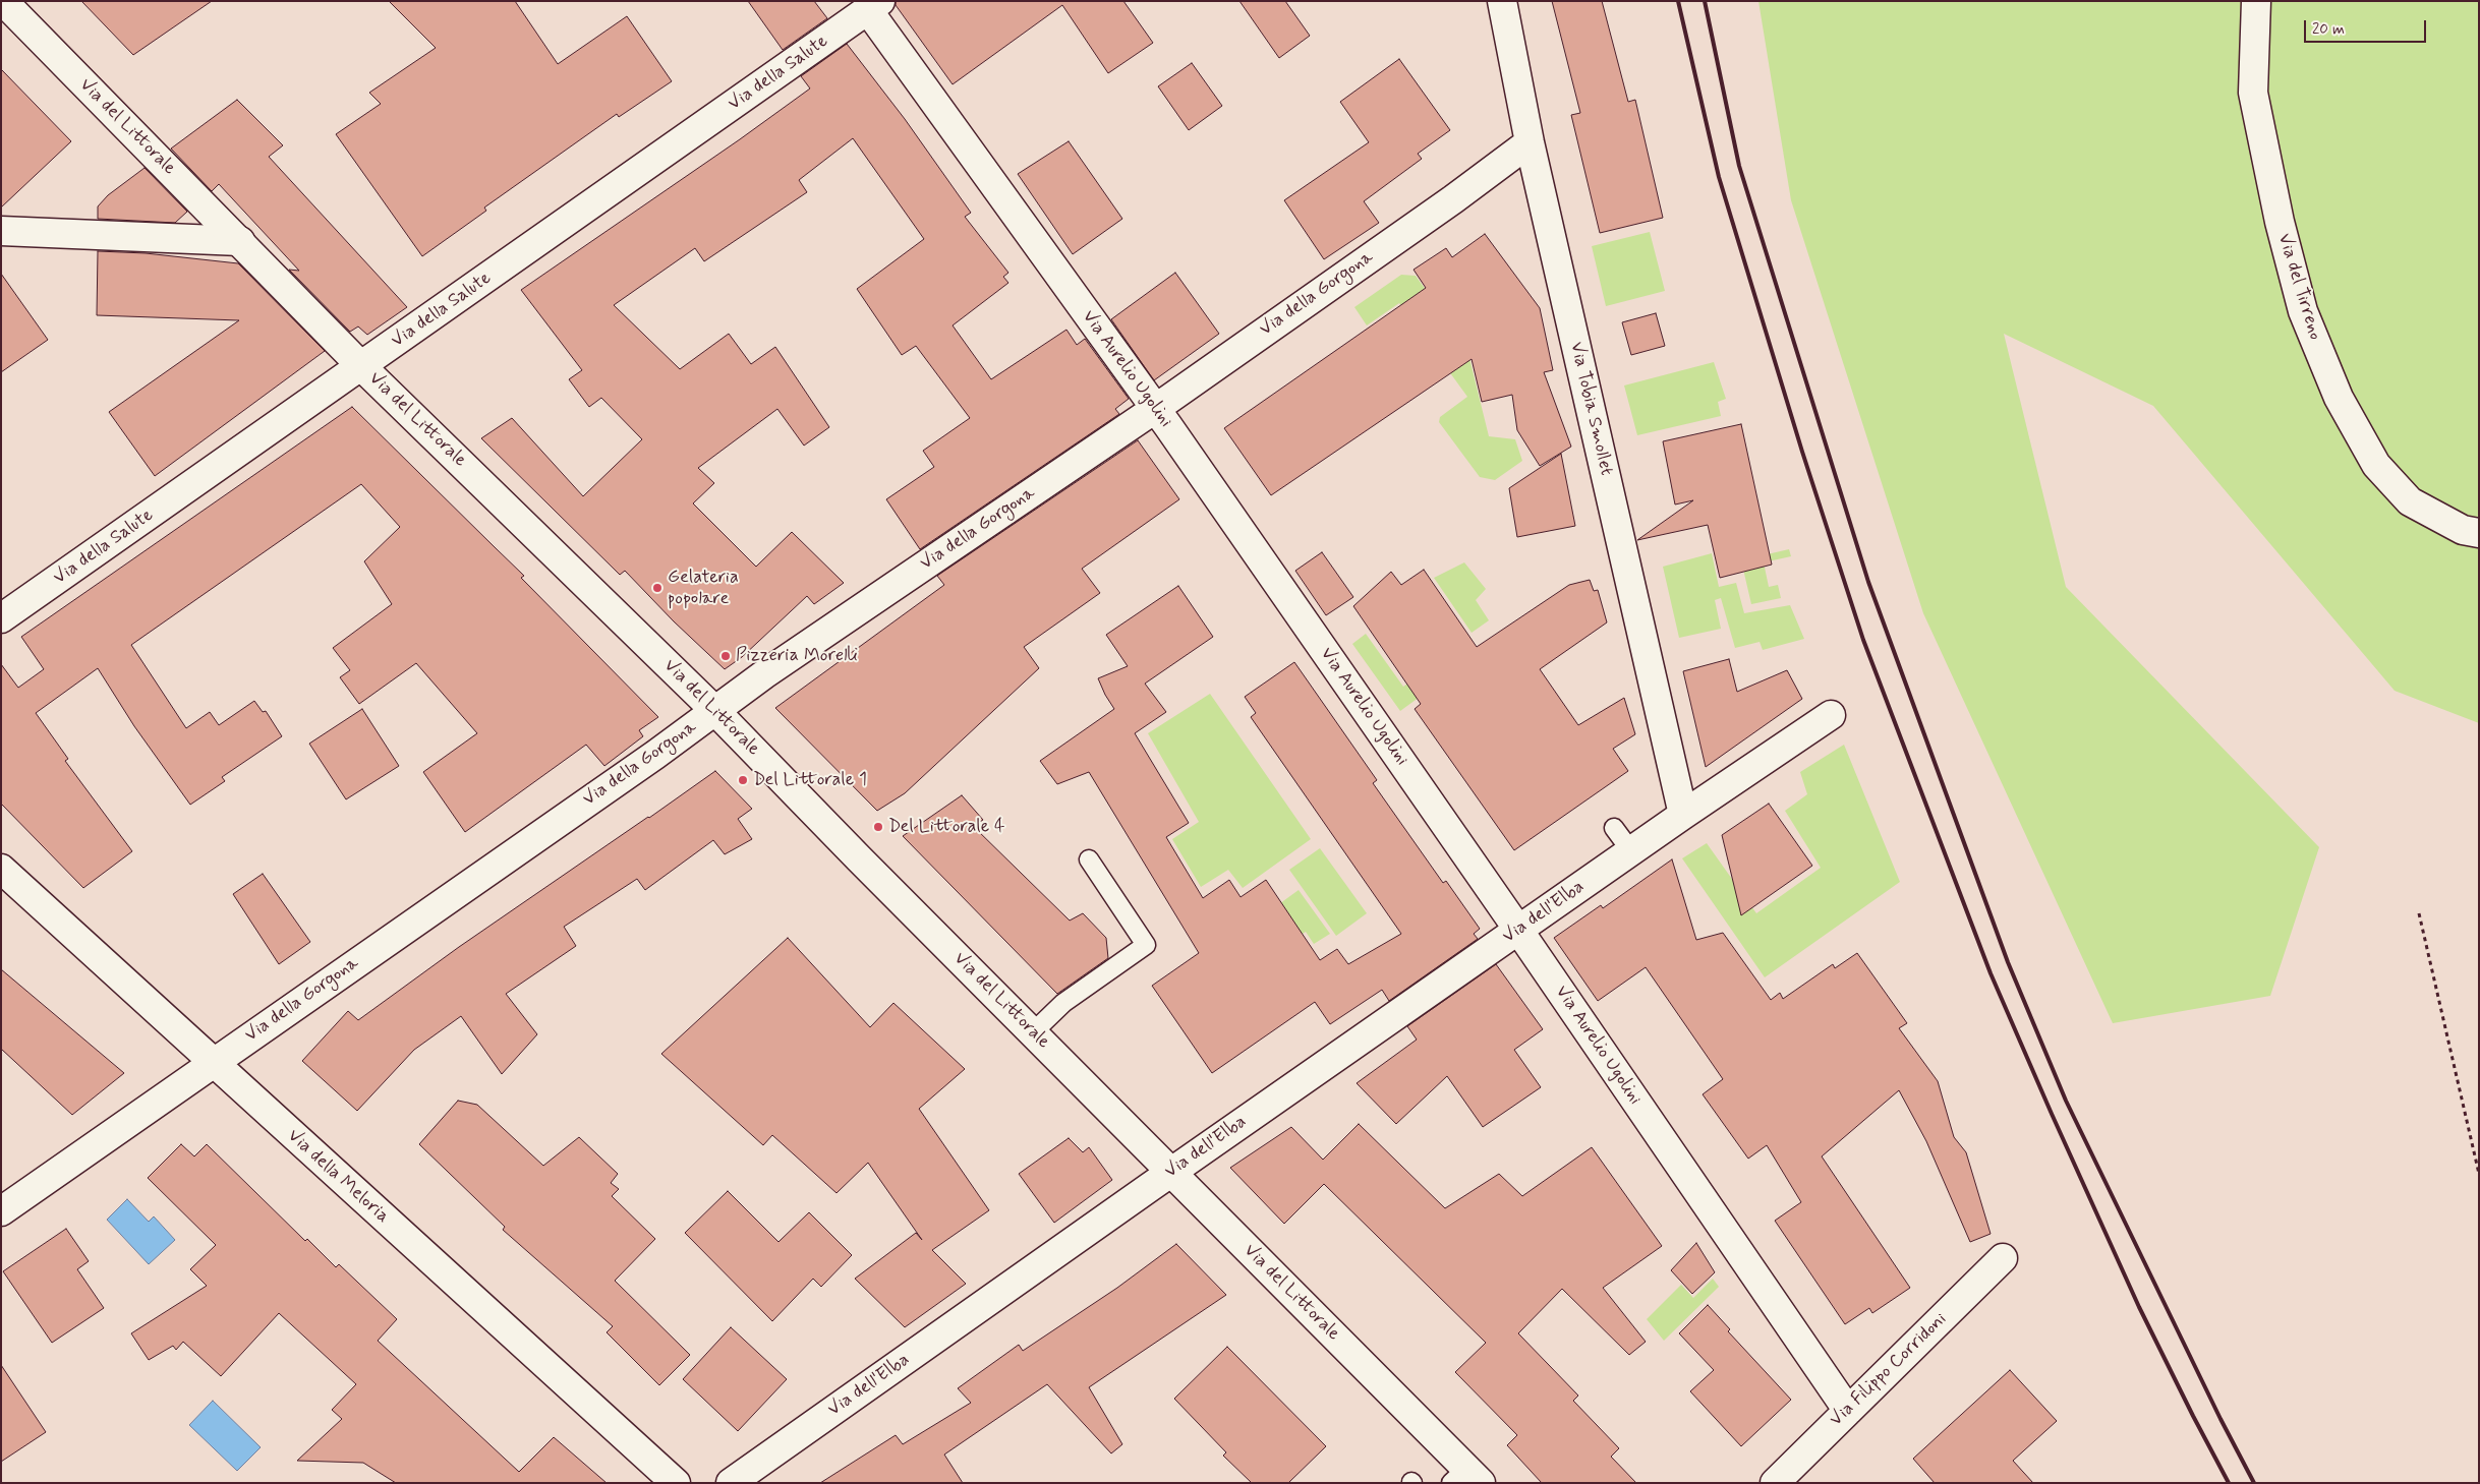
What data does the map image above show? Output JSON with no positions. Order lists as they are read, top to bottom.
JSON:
{
  "streets": {
    "street": [
      "Via della Salute",
      "Via del Littorale",
      "Via del Tirreno",
      "Via della Gorgona",
      "Via Aurelio Ugolini",
      "Via Tobia Smollet",
      "Via dell'Elba",
      "Via della Meloria",
      "Via Filippo Corridoni"
    ]
  },
  "crossings": [
    ["Via della Salute", "Via del Littorale"],
    ["Via della Salute", "Via Aurelio Ugolini"],
    ["Via del Littorale", "Via della Gorgona"],
    ["Via del Littorale", "Via dell'Elba"],
    ["Via della Gorgona", "Via Aurelio Ugolini"],
    ["Via della Gorgona", "Via Tobia Smollet"],
    ["Via della Gorgona", "Via della Meloria"],
    ["Via Aurelio Ugolini", "Via dell'Elba"],
    ["Via Aurelio Ugolini", "Via Filippo Corridoni"],
    ["Via Tobia Smollet", "Via dell'Elba"]
  ],
  "places": [
    "Gelateria popolare",
    "Pizzeria Morelli",
    "Del Littorale 1",
    "Del Littorale 4"
  ],
  "scale_bar": "20 m"
}
